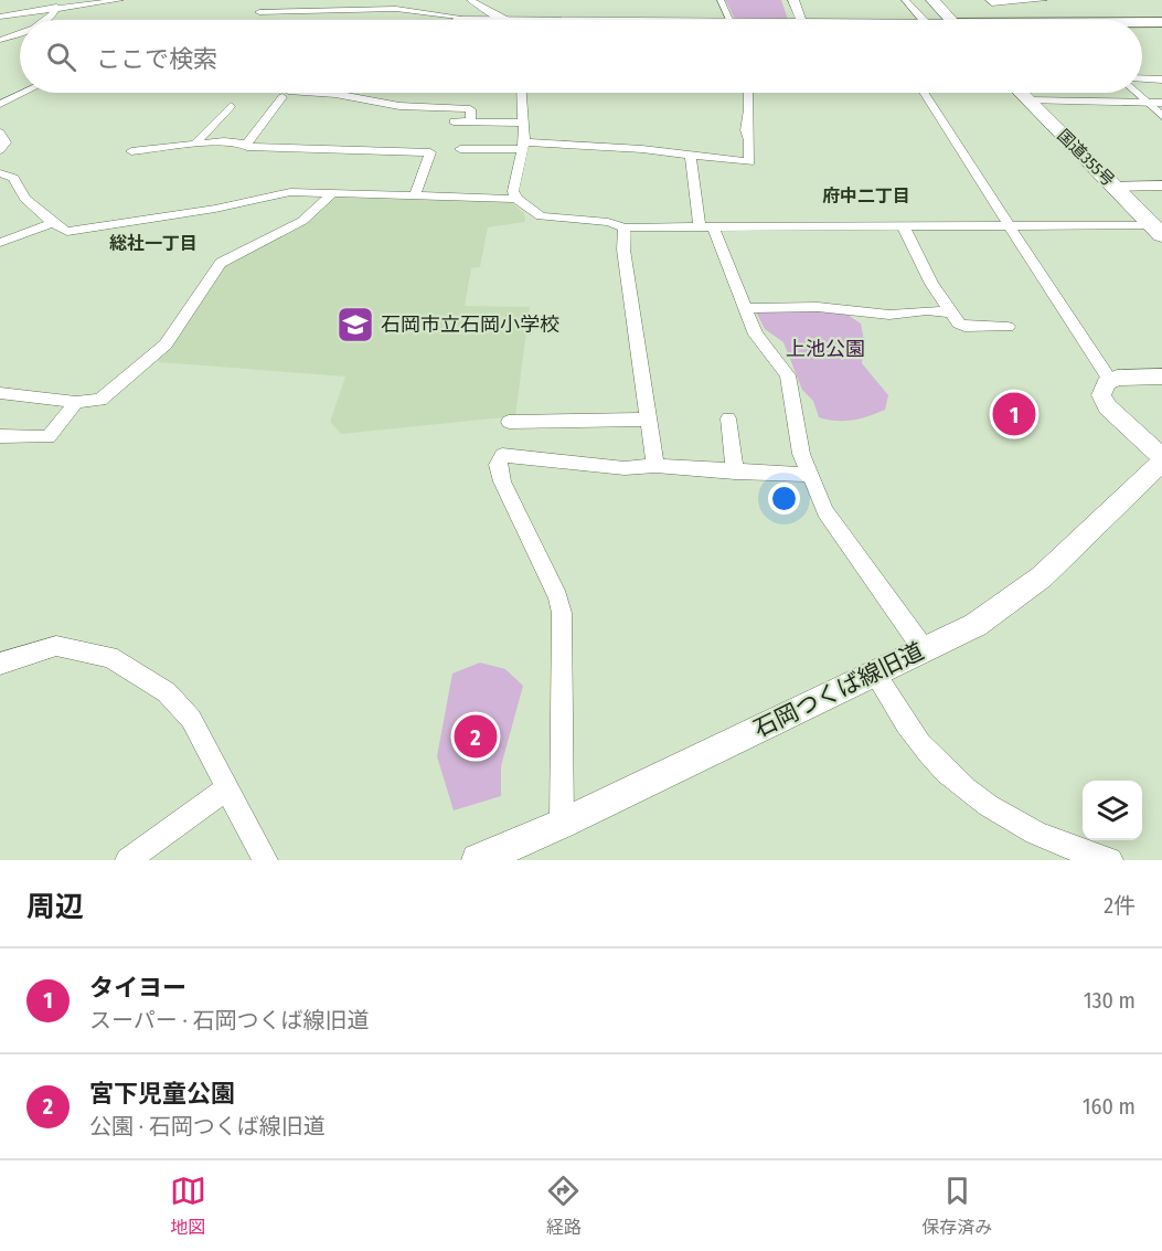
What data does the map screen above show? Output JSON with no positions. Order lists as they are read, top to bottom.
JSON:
{
  "streets": {
    "highway": ["国道355号"],
    "street": ["石岡つくば線旧道"]
  },
  "districts": ["府中二丁目", "総社一丁目"],
  "parks": ["上池公園"],
  "places": {
    "school or university": ["石岡市立石岡小学校"]
  },
  "page": {
    "search": "ここで検索",
    "pins": ["1", "2"],
    "heading": ["周辺", "2件"],
    "list": [
      {
        "mark": "1",
        "name": "タイヨー",
        "note": "スーパー · 石岡つくば線旧道",
        "value": "130 m"
      },
      {
        "mark": "2",
        "name": "宮下児童公園",
        "note": "公園 · 石岡つくば線旧道",
        "value": "160 m"
      }
    ],
    "nav": ["地図", "経路", "保存済み"]
  }
}
